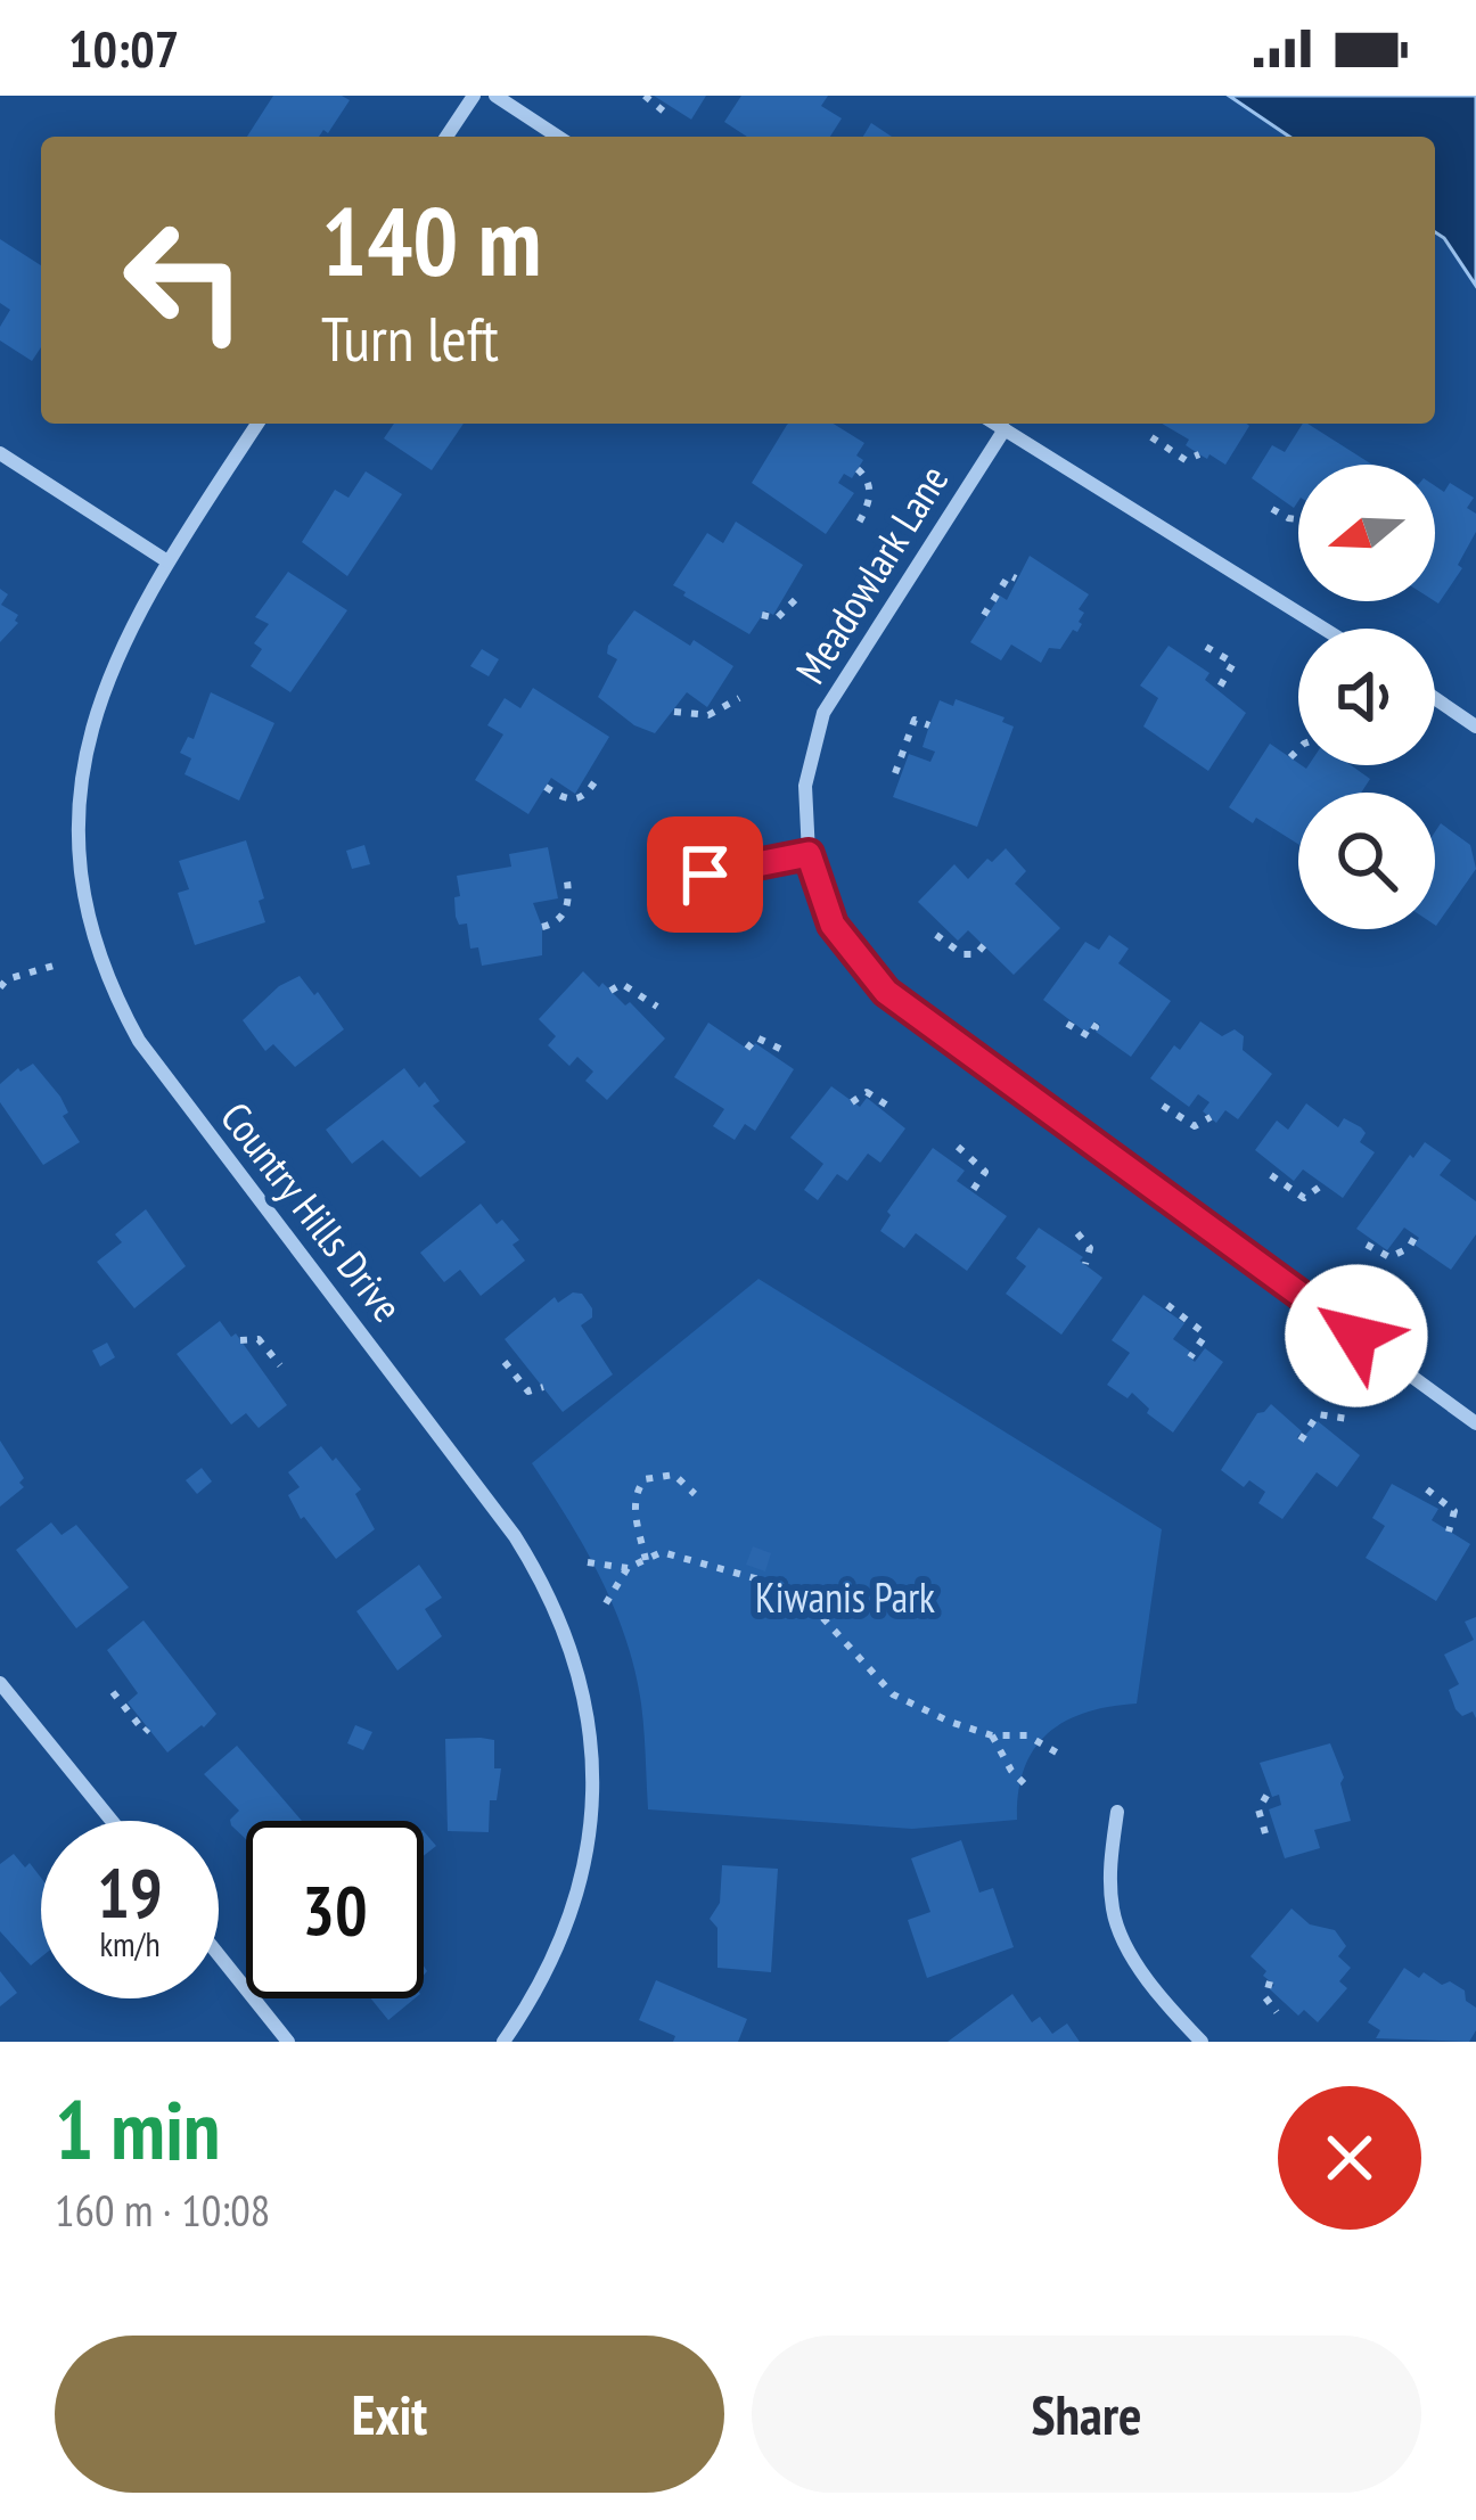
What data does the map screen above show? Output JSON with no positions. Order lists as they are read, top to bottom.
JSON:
{
  "streets": {
    "street": ["Meadowlark Lane", "Country Hills Drive"]
  },
  "parks": ["Kiwanis Park"],
  "north": "left",
  "page": {
    "status": "10:07",
    "turn": ["140 m", "Turn left"],
    "speed": "19 km/h",
    "limit": "30",
    "heading": ["1 min", "160 m · 10:08"],
    "buttons": ["Exit", "Share"]
  }
}
